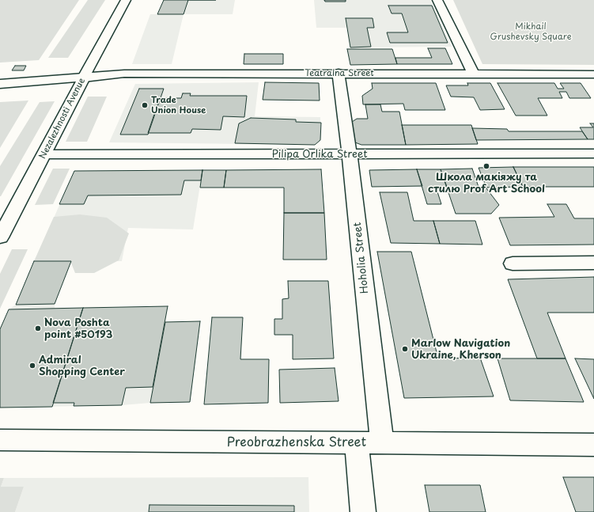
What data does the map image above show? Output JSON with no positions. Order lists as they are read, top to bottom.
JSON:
{
  "streets": {
    "street": [
      "Teatralna Street",
      "Nezalezhnosti Avenue",
      "Pilipa Orlika Street",
      "Hoholia Street",
      "Preobrazhenska Street"
    ]
  },
  "crossings": [
    ["Teatralna Street", "Nezalezhnosti Avenue"],
    ["Teatralna Street", "Hoholia Street"],
    ["Nezalezhnosti Avenue", "Pilipa Orlika Street"],
    ["Pilipa Orlika Street", "Hoholia Street"],
    ["Hoholia Street", "Preobrazhenska Street"]
  ],
  "parks": ["Mikhail Grushevsky Square"],
  "places": [
    "Trade Union House",
    "Школа макіяжу та стилю Prof Art School",
    "Nova Poshta point #50193",
    "Marlow Navigation Ukraine, Kherson",
    "Admiral Shopping Center"
  ]
}
